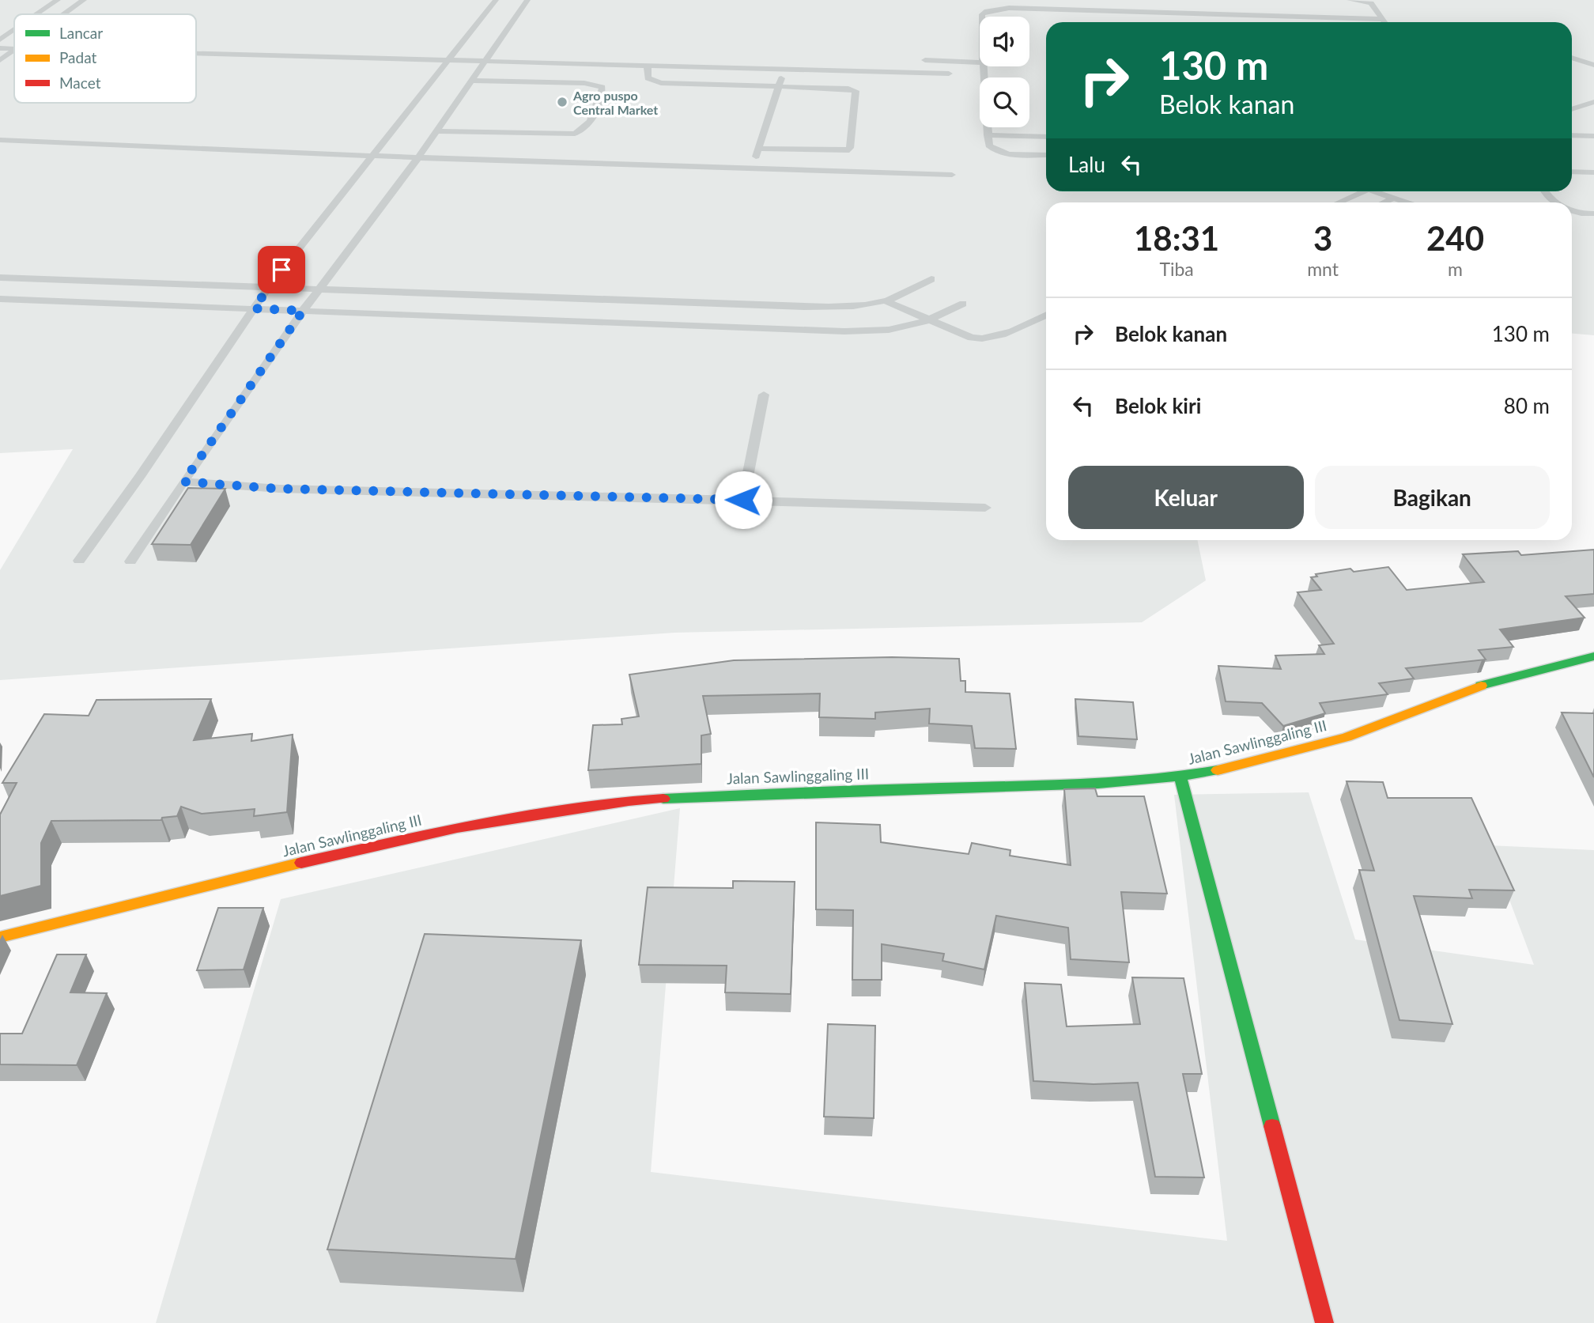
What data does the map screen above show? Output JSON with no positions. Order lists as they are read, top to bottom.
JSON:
{
  "streets": {
    "street": ["Jalan Sawlinggaling III"]
  },
  "places": ["Agro puspo Central Market"],
  "legend": ["Lancar", "Padat", "Macet"],
  "page": {
    "turn": ["130 m", "Belok kanan"],
    "then": "Lalu",
    "eta": [
      "18:31",
      "Tiba",
      "3",
      "mnt",
      "240",
      "m"
    ],
    "list": [
      {
        "name": "Belok kanan",
        "value": "130 m"
      },
      {
        "name": "Belok kiri",
        "value": "80 m"
      }
    ],
    "buttons": ["Keluar", "Bagikan"]
  }
}
